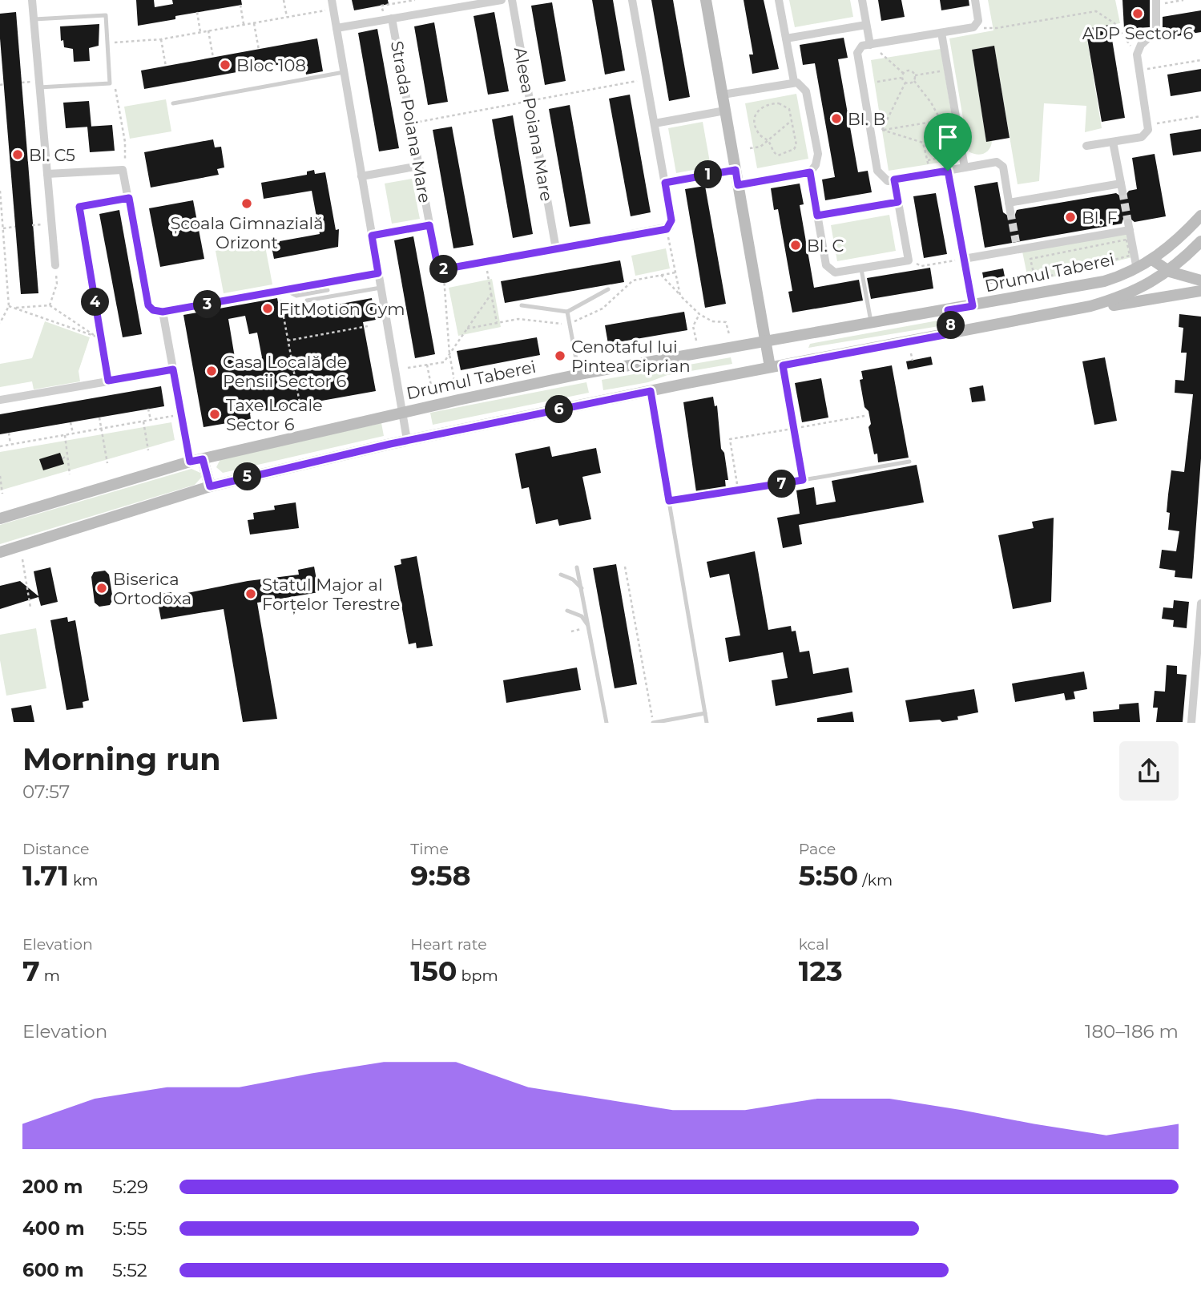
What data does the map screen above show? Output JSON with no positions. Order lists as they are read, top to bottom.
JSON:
{
  "streets": {
    "main road": ["Drumul Taberei"],
    "street": ["Strada Poiana Mare", "Aleea Poiana Mare"]
  },
  "places": [
    "ADP Sector 6",
    "Bloc 108",
    "Bl. B",
    "Bl. C5",
    "Școala Gimnazială Orizont",
    "Bl. F",
    "Bl. C",
    "FitMotion Gym",
    "Cenotaful lui Pintea Ciprian",
    "Casa Locală de Pensii Sector 6",
    "Taxe Locale Sector 6",
    "Biserica Ortodoxa",
    "Statul Major al Forțelor Terestre"
  ],
  "page": {
    "pins": [
      "1",
      "2",
      "4",
      "3",
      "8",
      "6",
      "5",
      "7"
    ],
    "heading": ["Morning run", "07:57"],
    "stats": [
      ["Distance", "1.71 km"],
      ["Time", "9:58"],
      ["Pace", "5:50 /km"],
      ["Elevation", "7 m"],
      ["Heart rate", "150 bpm"],
      ["kcal", "123"]
    ],
    "chart": ["Elevation", "180–186 m"],
    "list": [
      {
        "name": "200 m",
        "note": "5:29"
      },
      {
        "name": "400 m",
        "note": "5:55"
      },
      {
        "name": "600 m",
        "note": "5:52"
      }
    ]
  }
}
